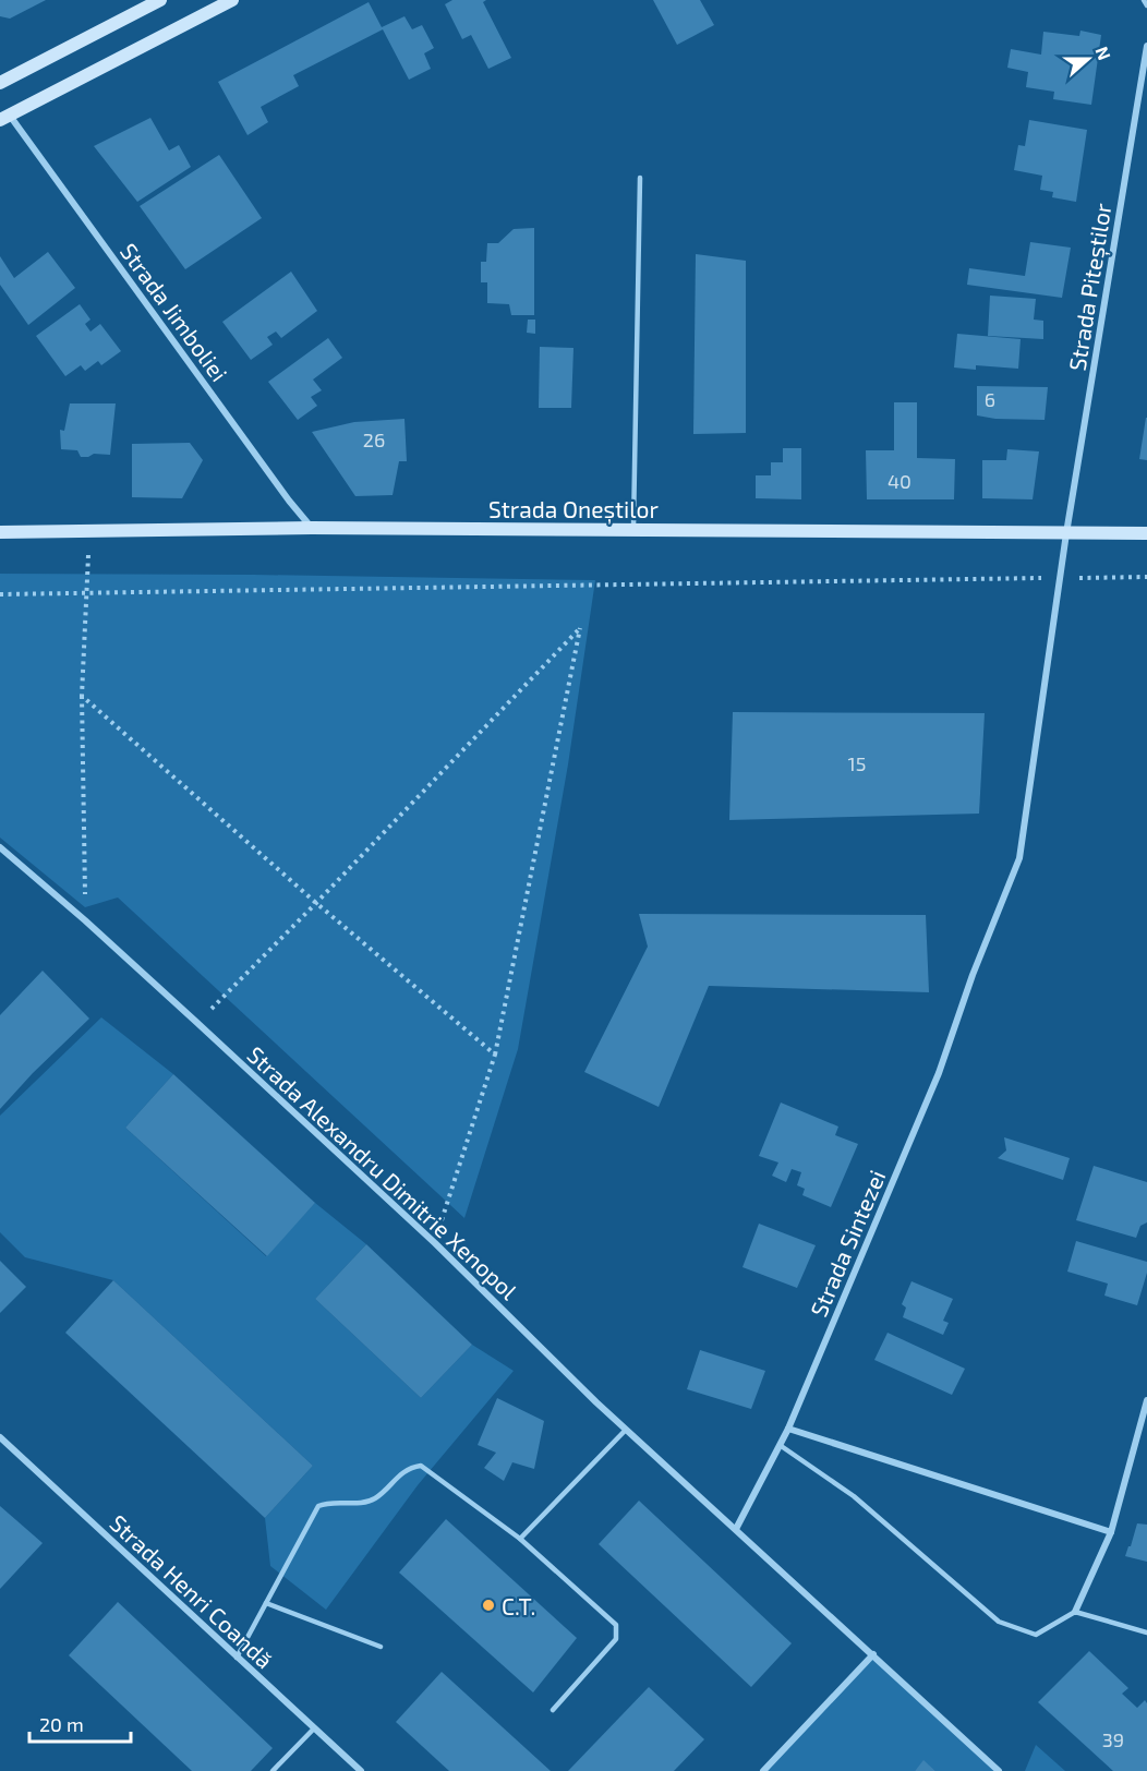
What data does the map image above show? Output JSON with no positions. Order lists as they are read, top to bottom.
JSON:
{
  "streets": {
    "street": [
      "Strada Piteștilor",
      "Strada Jimboliei",
      "Strada Oneștilor",
      "Strada Alexandru Dimitrie Xenopol",
      "Strada Sintezei",
      "Strada Henri Coandă"
    ]
  },
  "crossings": [
    ["Strada Piteștilor", "Strada Oneștilor"],
    ["Strada Piteștilor", "Strada Sintezei"],
    ["Strada Jimboliei", "Strada Oneștilor"]
  ],
  "places": ["C.T."],
  "house_numbers": [
    "6",
    "26",
    "40",
    "15",
    "39"
  ],
  "scale_bar": "20 m",
  "north": "right"
}
